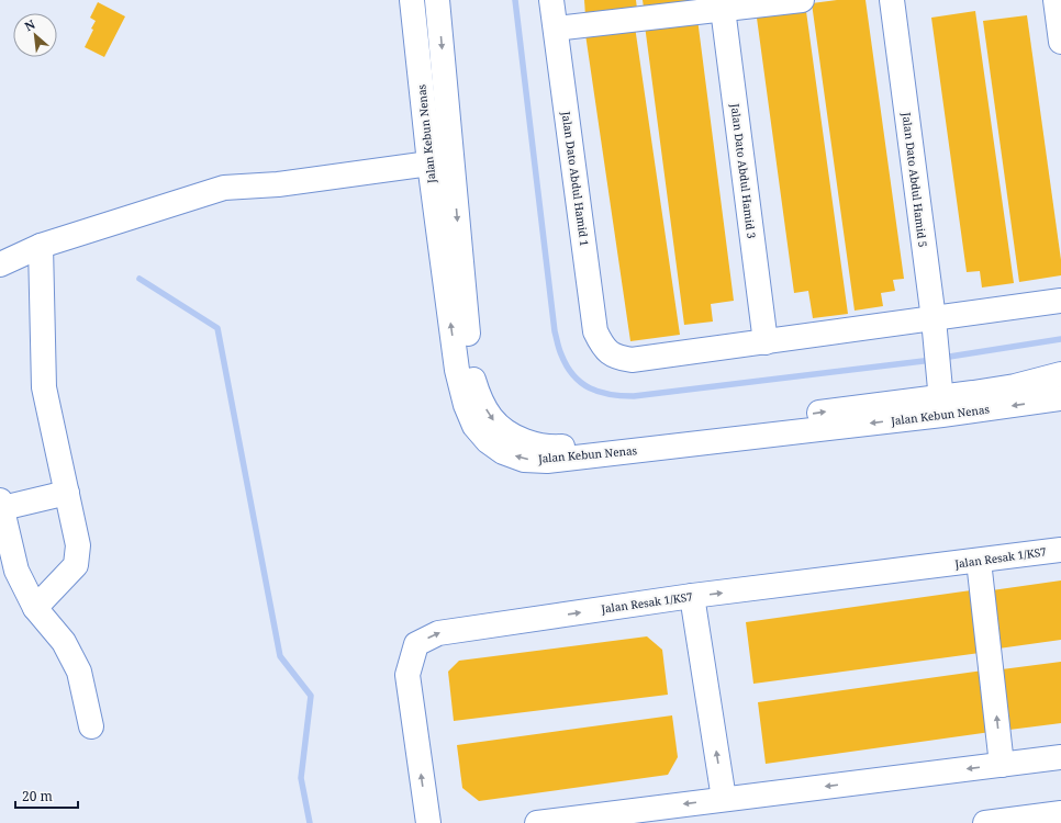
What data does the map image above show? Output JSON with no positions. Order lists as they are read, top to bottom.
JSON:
{
  "streets": {
    "street": [
      "Jalan Kebun Nenas",
      "Jalan Dato Abdul Hamid 3",
      "Jalan Dato Abdul Hamid 1",
      "Jalan Dato Abdul Hamid 5",
      "Jalan Resak 1/KS7"
    ]
  },
  "crossings": [
    ["Jalan Kebun Nenas", "Jalan Dato Abdul Hamid 5"],
    ["Jalan Dato Abdul Hamid 3", "Jalan Dato Abdul Hamid 1"]
  ],
  "scale_bar": "20 m",
  "north": "top left"
}
